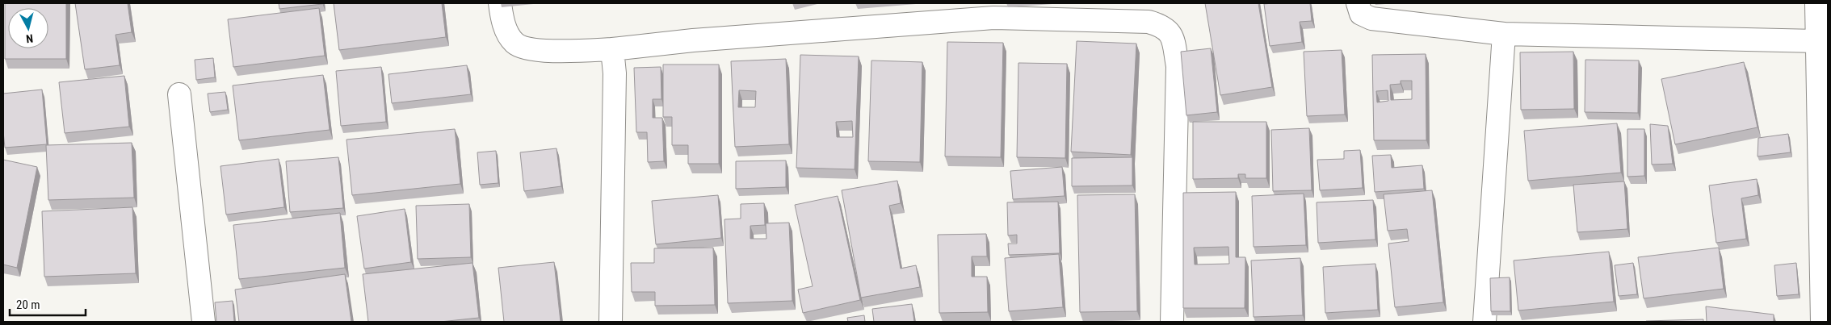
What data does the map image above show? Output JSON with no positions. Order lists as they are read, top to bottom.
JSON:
{
  "scale_bar": "20 m",
  "north": "bottom"
}
